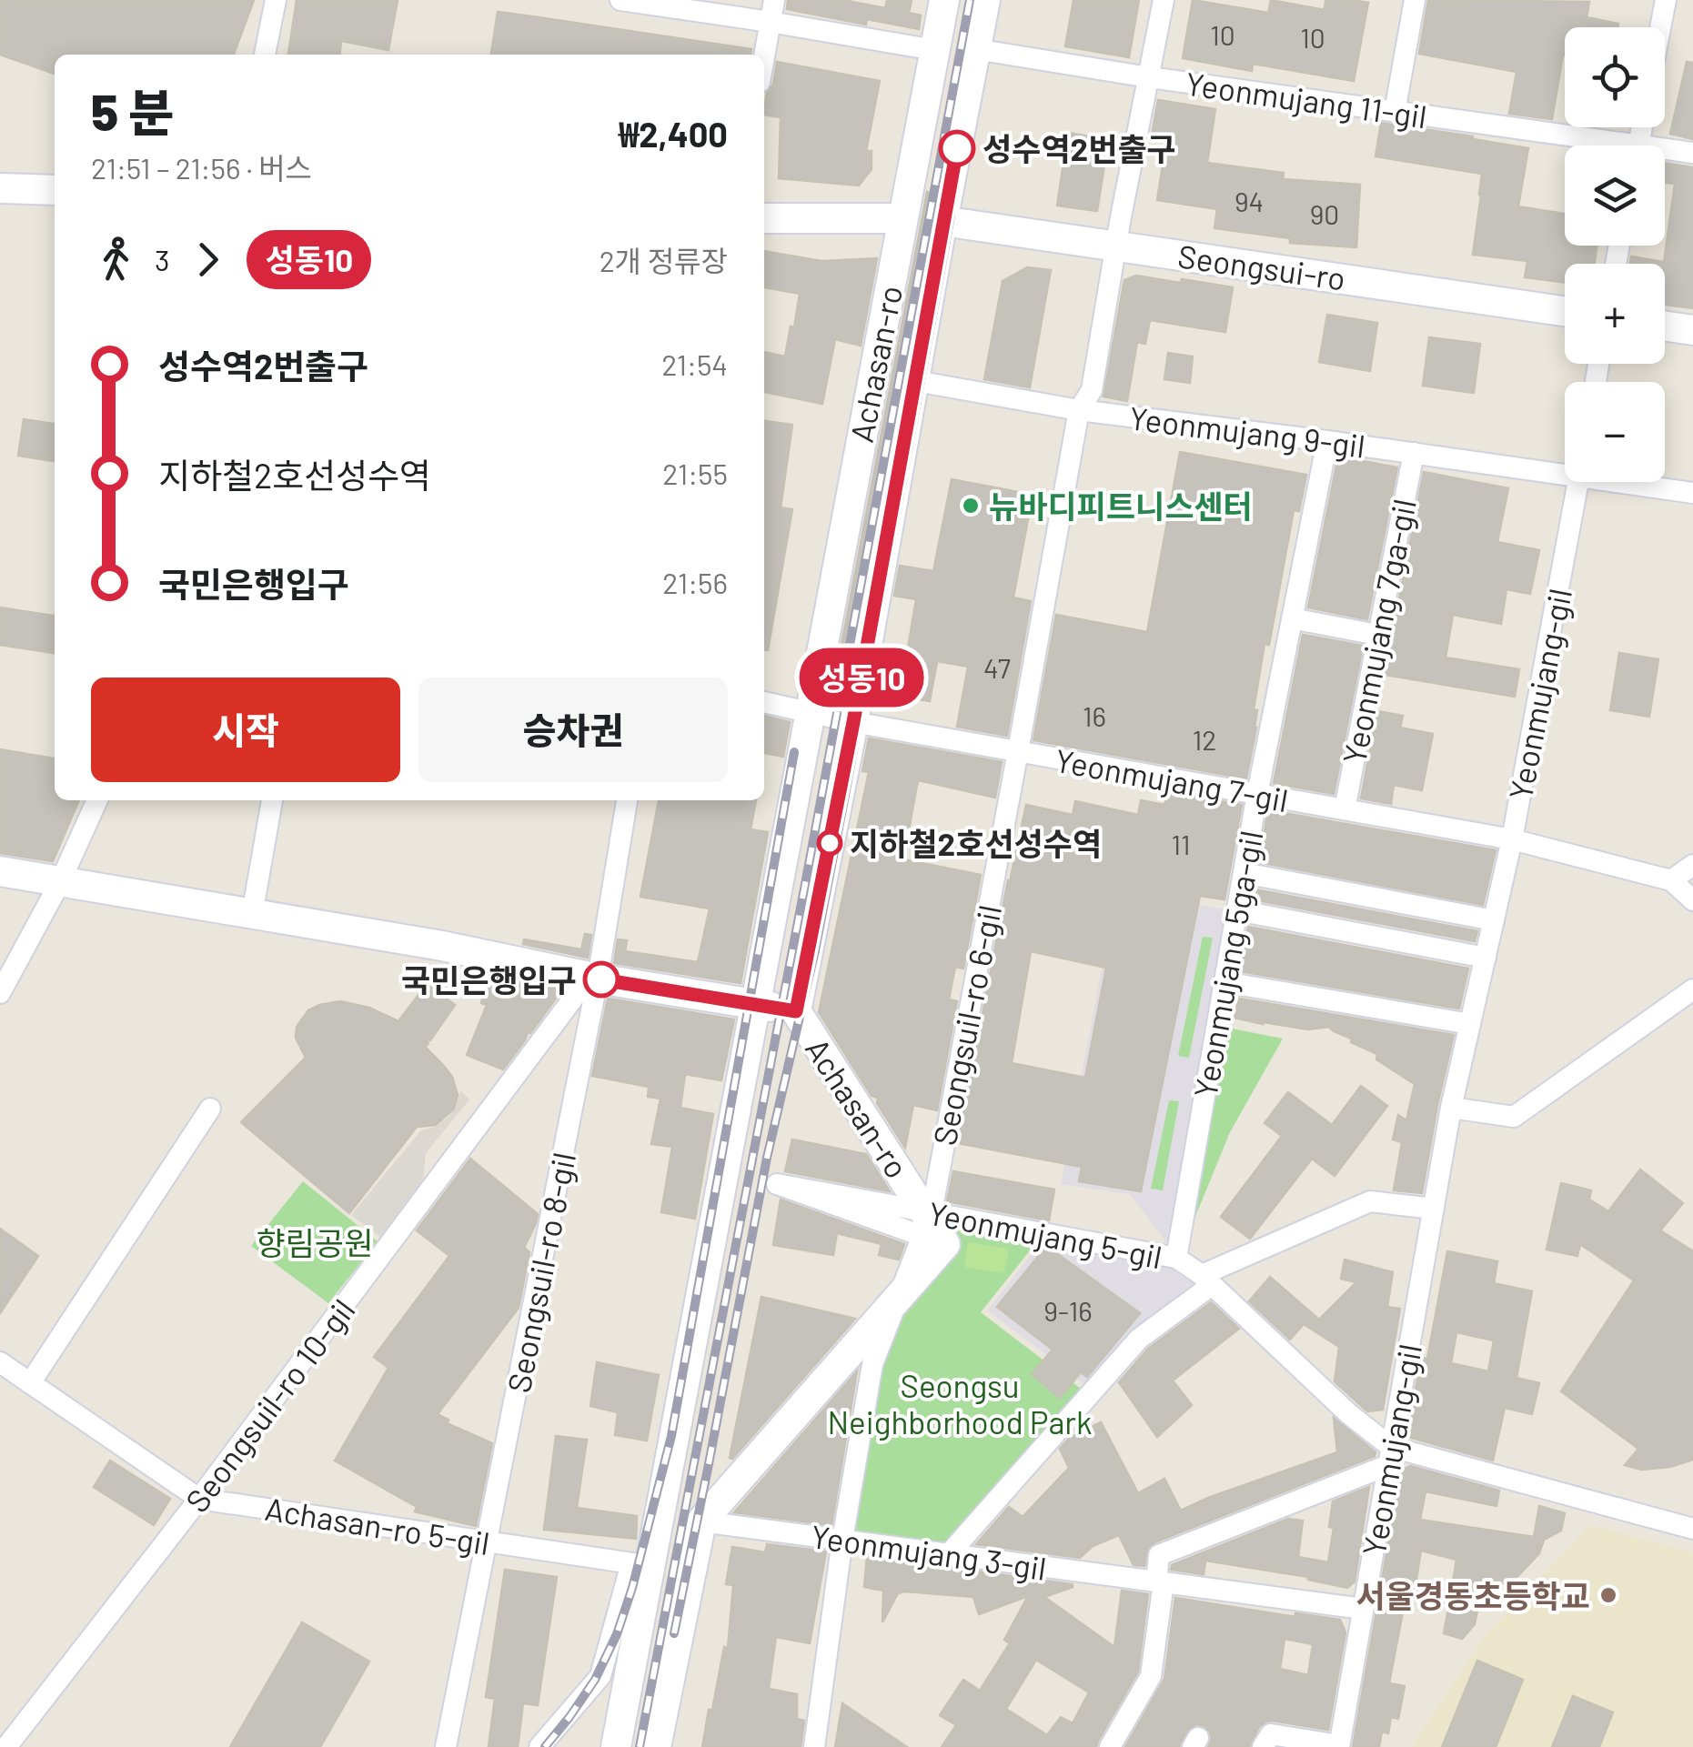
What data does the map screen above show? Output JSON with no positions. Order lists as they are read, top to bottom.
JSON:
{
  "streets": {
    "main road": ["Seongsui-ro", "Achasan-ro"],
    "street": [
      "Yeonmujang 11-gil",
      "Yeonmujang 9-gil",
      "Yeonmujang 7ga-gil",
      "Yeonmujang-gil",
      "Yeonmujang 7-gil",
      "Yeonmujang 5ga-gil",
      "Seongsuil-ro 6-gil",
      "Yeonmujang 5-gil",
      "Seongsuil-ro 8-gil",
      "Seongsuil-ro 10-gil",
      "Achasan-ro 5-gil",
      "Yeonmujang 3-gil"
    ]
  },
  "crossings": [
    ["Yeonmujang 11-gil", "Achasan-ro"],
    ["Yeonmujang 11-gil", "Seongsuil-ro 6-gil"],
    ["Seongsui-ro", "Achasan-ro"],
    ["Seongsui-ro", "Seongsuil-ro 6-gil"],
    ["Achasan-ro", "Yeonmujang 9-gil"],
    ["Achasan-ro", "Yeonmujang 7-gil"],
    ["Achasan-ro", "Yeonmujang 5-gil"],
    ["Achasan-ro", "Achasan-ro 5-gil"],
    ["Yeonmujang 9-gil", "Yeonmujang 7ga-gil"],
    ["Yeonmujang 9-gil", "Yeonmujang 5ga-gil"],
    ["Yeonmujang 9-gil", "Seongsuil-ro 6-gil"],
    ["Yeonmujang 7ga-gil", "Yeonmujang 7-gil"],
    ["Yeonmujang-gil", "Yeonmujang 7-gil"],
    ["Yeonmujang-gil", "Yeonmujang 5-gil"],
    ["Yeonmujang-gil", "Yeonmujang 3-gil"],
    ["Yeonmujang 7-gil", "Yeonmujang 5ga-gil"],
    ["Yeonmujang 7-gil", "Seongsuil-ro 6-gil"],
    ["Yeonmujang 5ga-gil", "Yeonmujang 5-gil"],
    ["Seongsuil-ro 6-gil", "Yeonmujang 5-gil"],
    ["Seongsuil-ro 6-gil", "Yeonmujang 3-gil"],
    ["Yeonmujang 5-gil", "Yeonmujang 3-gil"],
    ["Seongsuil-ro 8-gil", "Seongsuil-ro 10-gil"],
    ["Seongsuil-ro 8-gil", "Achasan-ro 5-gil"],
    ["Seongsuil-ro 10-gil", "Achasan-ro 5-gil"]
  ],
  "parks": ["향림공원", "Seongsu Neighborhood Park"],
  "places": [
    "성수역2번출구",
    "뉴바디피트니스센터",
    "지하철2호선성수역",
    "국민은행입구",
    "서울경동초등학교"
  ],
  "lines": ["bus line 성동10"],
  "house_numbers": [
    "10",
    "10",
    "94",
    "90",
    "47",
    "16",
    "12",
    "11",
    "9-16"
  ],
  "page": {
    "on_map": "성동10",
    "map_buttons": ["+", "−"],
    "heading": ["5 분", "21:51 – 21:56 · 버스", "₩2,400"],
    "legs": ["3", "성동10", "2개 정류장"],
    "list": [
      {
        "name": "성수역2번출구",
        "value": "21:54"
      },
      {
        "name": "지하철2호선성수역",
        "value": "21:55"
      },
      {
        "name": "국민은행입구",
        "value": "21:56"
      }
    ],
    "buttons": ["시작", "승차권"]
  }
}
